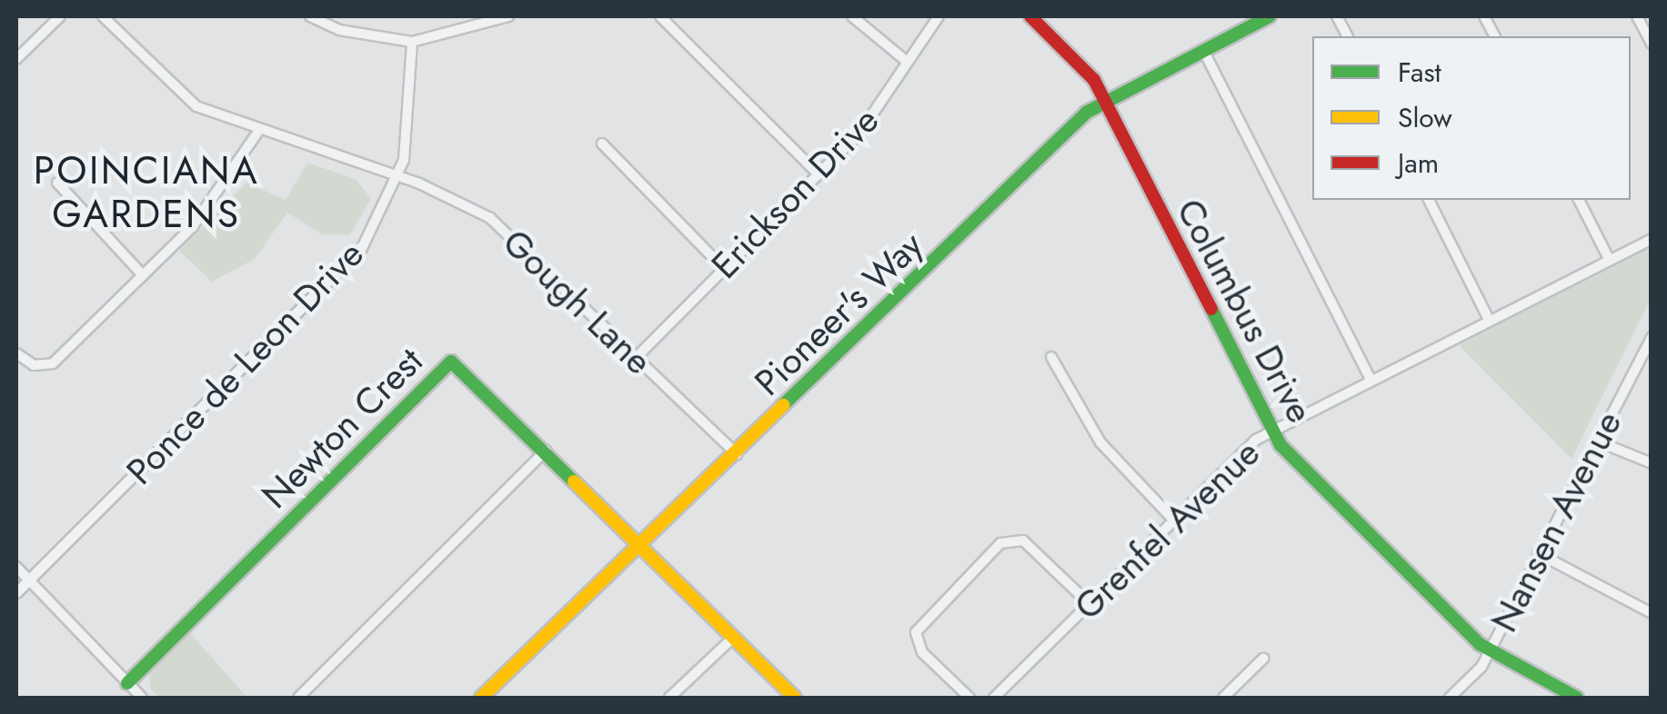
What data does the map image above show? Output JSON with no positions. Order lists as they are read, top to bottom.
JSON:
{
  "streets": {
    "street": [
      "Erickson Drive",
      "Gough Lane",
      "Columbus Drive",
      "Pioneer's Way",
      "Ponce de Leon Drive",
      "Newton Crest",
      "Nansen Avenue",
      "Grenfel Avenue"
    ]
  },
  "crossings": [
    ["Erickson Drive", "Gough Lane"],
    ["Gough Lane", "Pioneer's Way"],
    ["Gough Lane", "Ponce de Leon Drive"],
    ["Columbus Drive", "Pioneer's Way"],
    ["Columbus Drive", "Nansen Avenue"],
    ["Columbus Drive", "Grenfel Avenue"],
    ["Pioneer's Way", "Newton Crest"]
  ],
  "districts": ["POINCIANA GARDENS"],
  "legend": ["Fast", "Slow", "Jam"]
}
